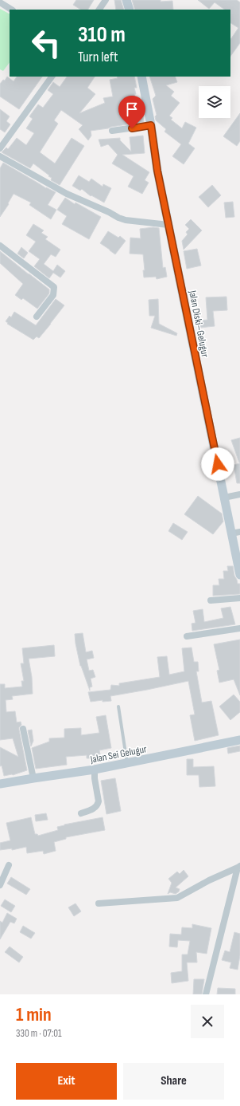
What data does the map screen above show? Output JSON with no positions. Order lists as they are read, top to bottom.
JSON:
{
  "streets": {
    "main road": ["Jalan Diski–Gelugur", "Jalan Sei Gelugur"]
  },
  "page": {
    "turn": ["310 m", "Turn left"],
    "heading": ["1 min", "330 m · 07:01"],
    "buttons": ["Exit", "Share"]
  }
}
